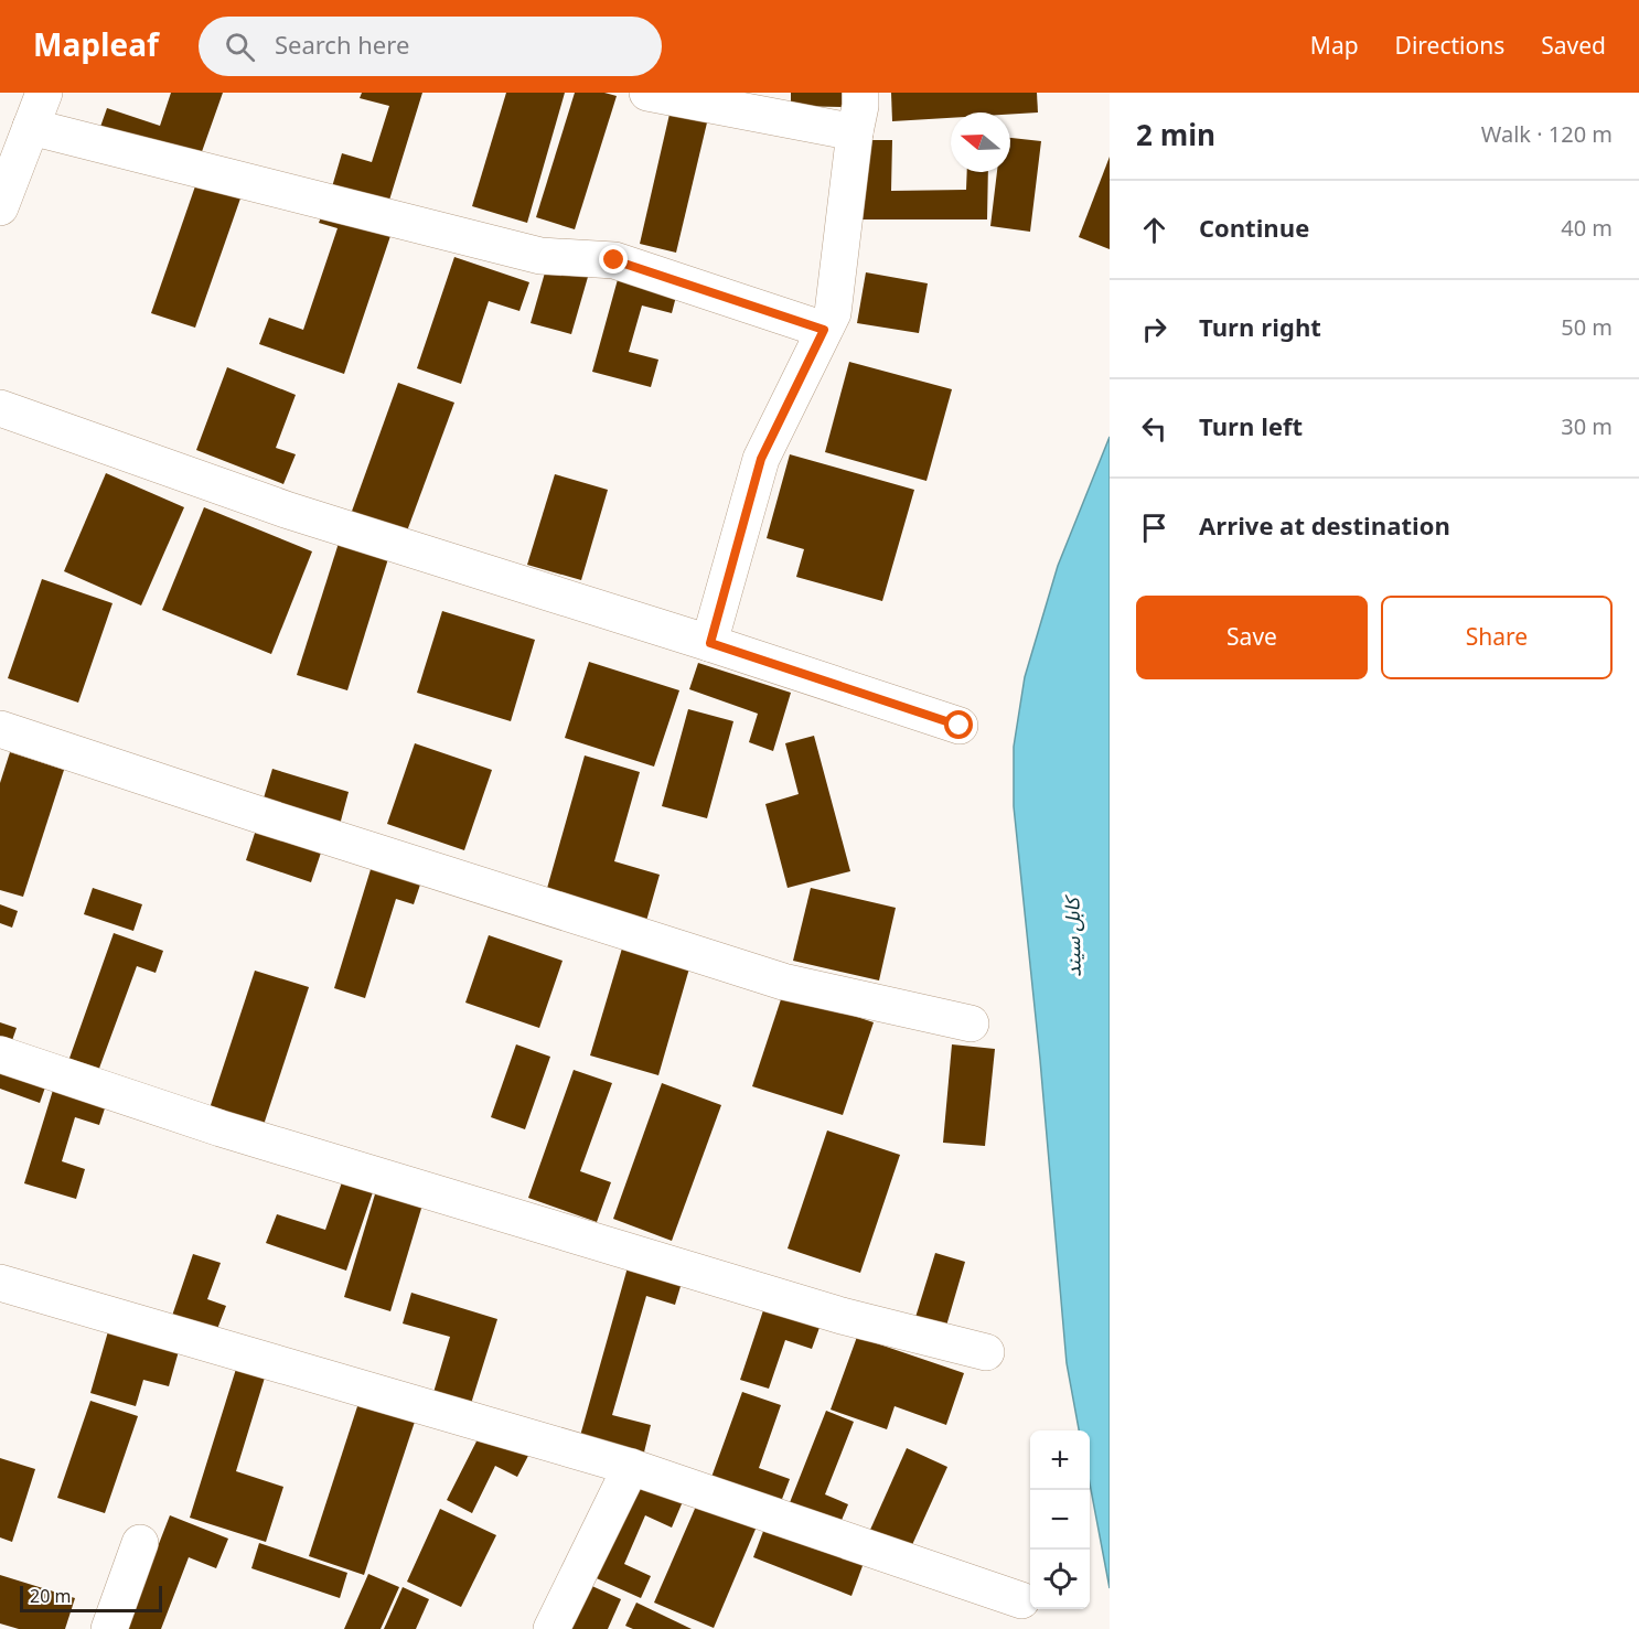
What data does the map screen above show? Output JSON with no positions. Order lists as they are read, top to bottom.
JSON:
{
  "water": ["کابل سيند"],
  "scale_bar": "20 m",
  "north": "left",
  "page": {
    "header": "Mapleaf",
    "search": "Search here",
    "nav": ["Map", "Directions", "Saved"],
    "heading": ["2 min", "Walk · 120 m"],
    "list": [
      ["Continue", "40 m"],
      ["Turn right", "50 m"],
      ["Turn left", "30 m"],
      "Arrive at destination"
    ],
    "buttons": ["Save", "Share"],
    "map_buttons": ["+", "−"],
    "scale": "20 m"
  }
}
